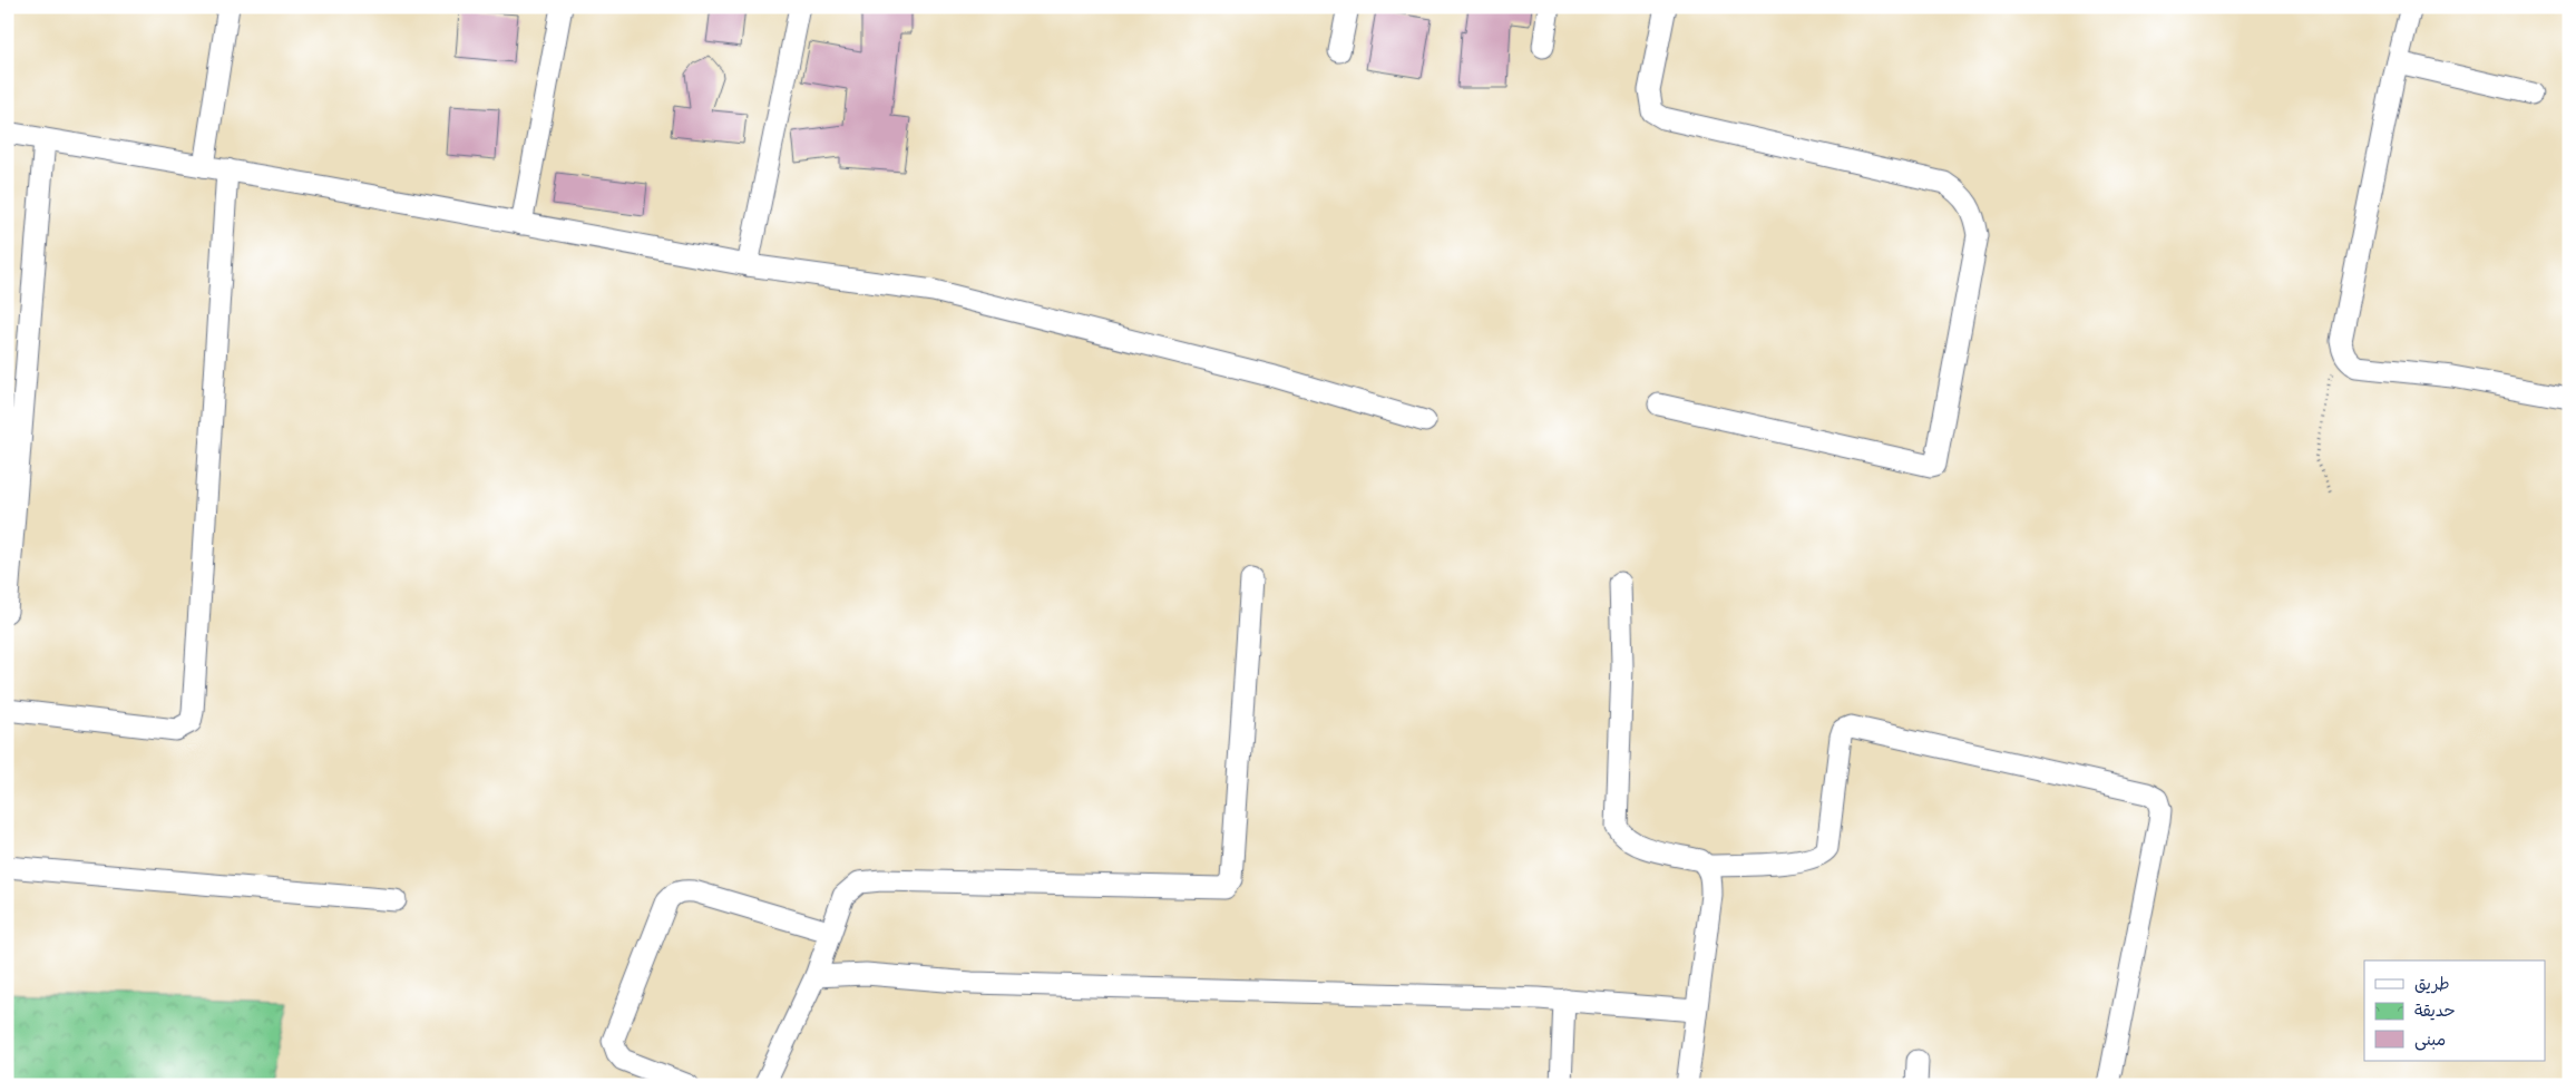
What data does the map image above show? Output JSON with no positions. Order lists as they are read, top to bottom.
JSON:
{
  "legend": ["طريق", "حديقة", "مبنى"]
}
